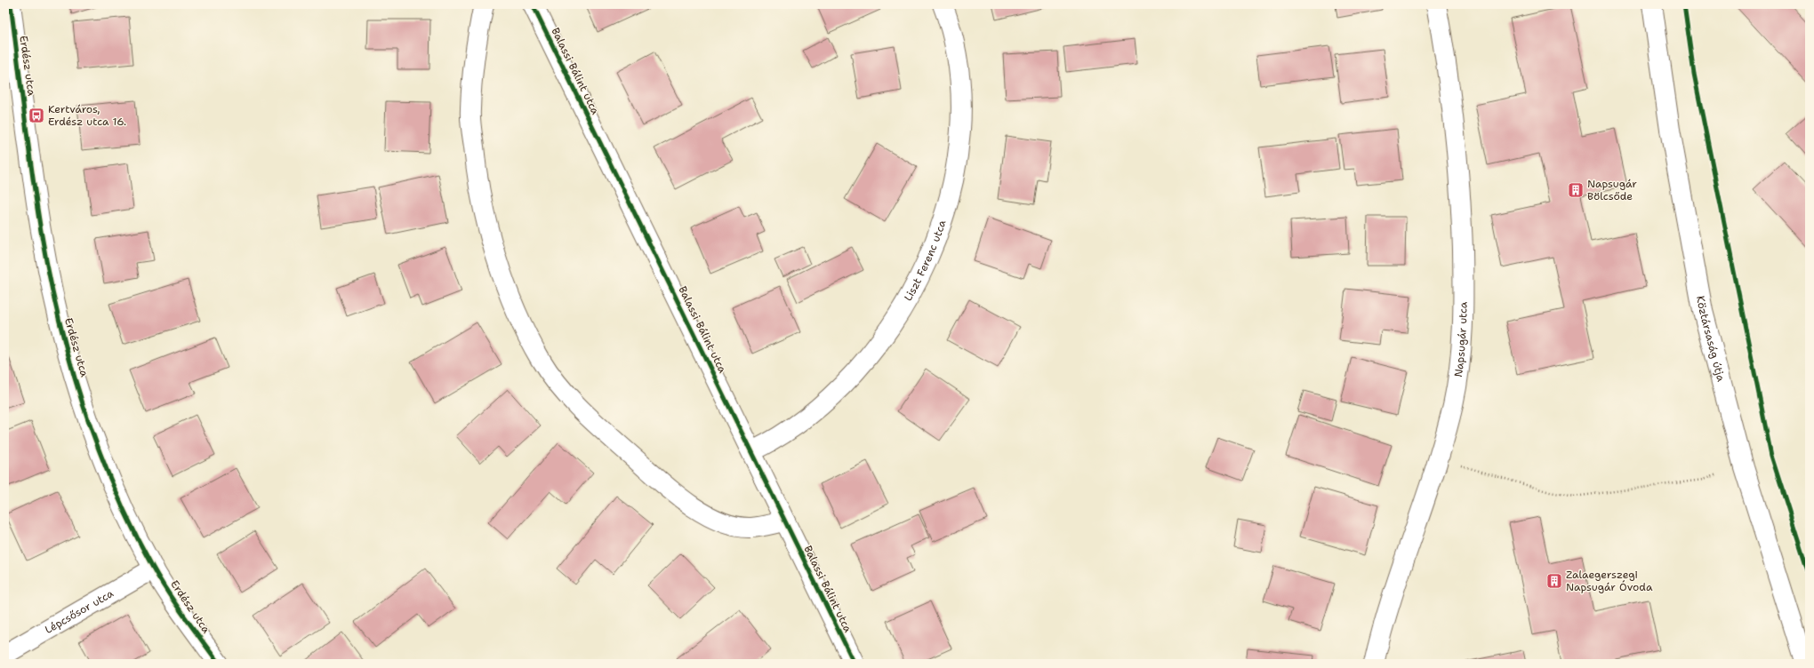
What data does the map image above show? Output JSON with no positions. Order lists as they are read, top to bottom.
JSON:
{
  "streets": {
    "street": [
      "Erdész utca",
      "Balassi Bálint utca",
      "Liszt Ferenc utca",
      "Köztársaság útja",
      "Napsugár utca",
      "Lépcsősor utca"
    ]
  },
  "crossings": [
    ["Erdész utca", "Lépcsősor utca"],
    ["Balassi Bálint utca", "Liszt Ferenc utca"]
  ],
  "places": {
    "bus stop": ["Kertváros, Erdész utca 16."],
    "building": ["Napsugár Bölcsőde", "Zalaegerszegi Napsugár Óvoda"]
  }
}
